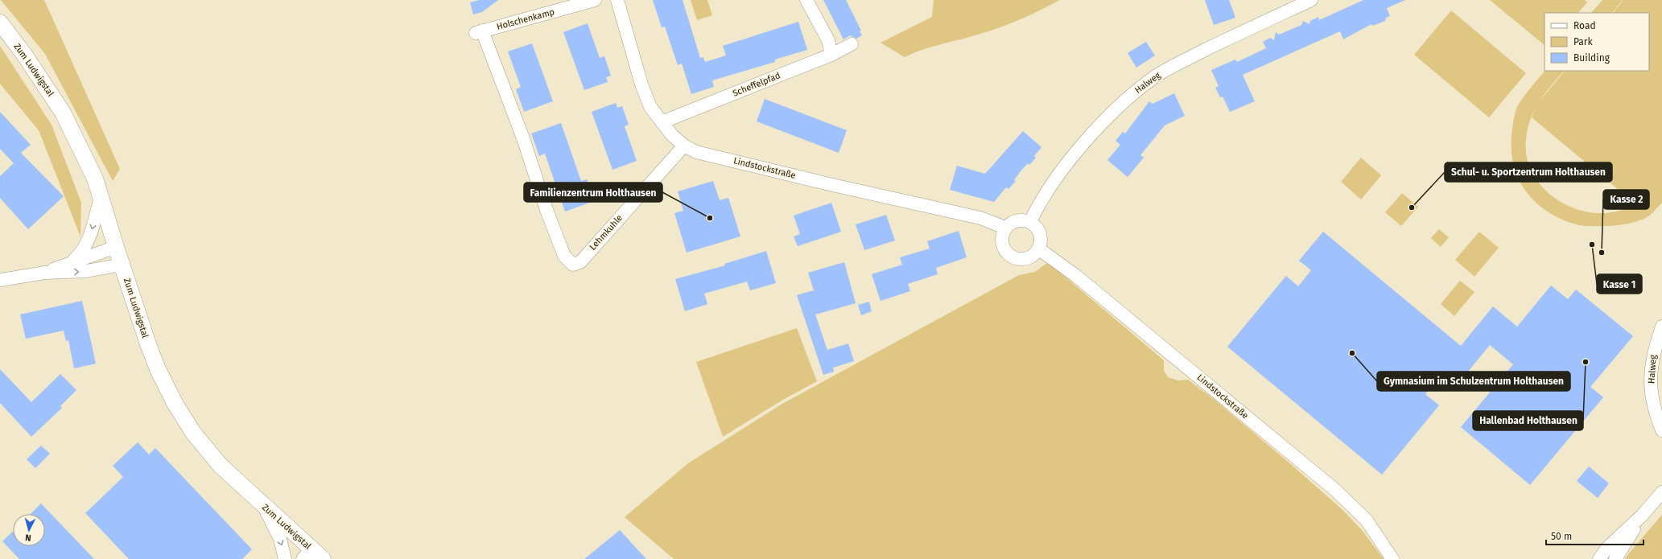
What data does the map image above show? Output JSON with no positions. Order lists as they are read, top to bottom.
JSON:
{
  "streets": {
    "street": [
      "Holschenkamp",
      "Zum Ludwigstal",
      "Halweg",
      "Scheffelpfad",
      "Lindstockstraße",
      "Lehmkuhle"
    ]
  },
  "crossings": [
    ["Holschenkamp", "Lehmkuhle"],
    ["Halweg", "Lindstockstraße"],
    ["Scheffelpfad", "Lindstockstraße"],
    ["Lindstockstraße", "Lehmkuhle"]
  ],
  "places": [
    "Schul- u. Sportzentrum Holthausen",
    "Familienzentrum Holthausen",
    "Kasse 1",
    "Kasse 2",
    "Gymnasium im Schulzentrum Holthausen",
    "Hallenbad Holthausen"
  ],
  "legend": ["Road", "Park", "Building"],
  "scale_bar": "50 m",
  "north": "bottom"
}
